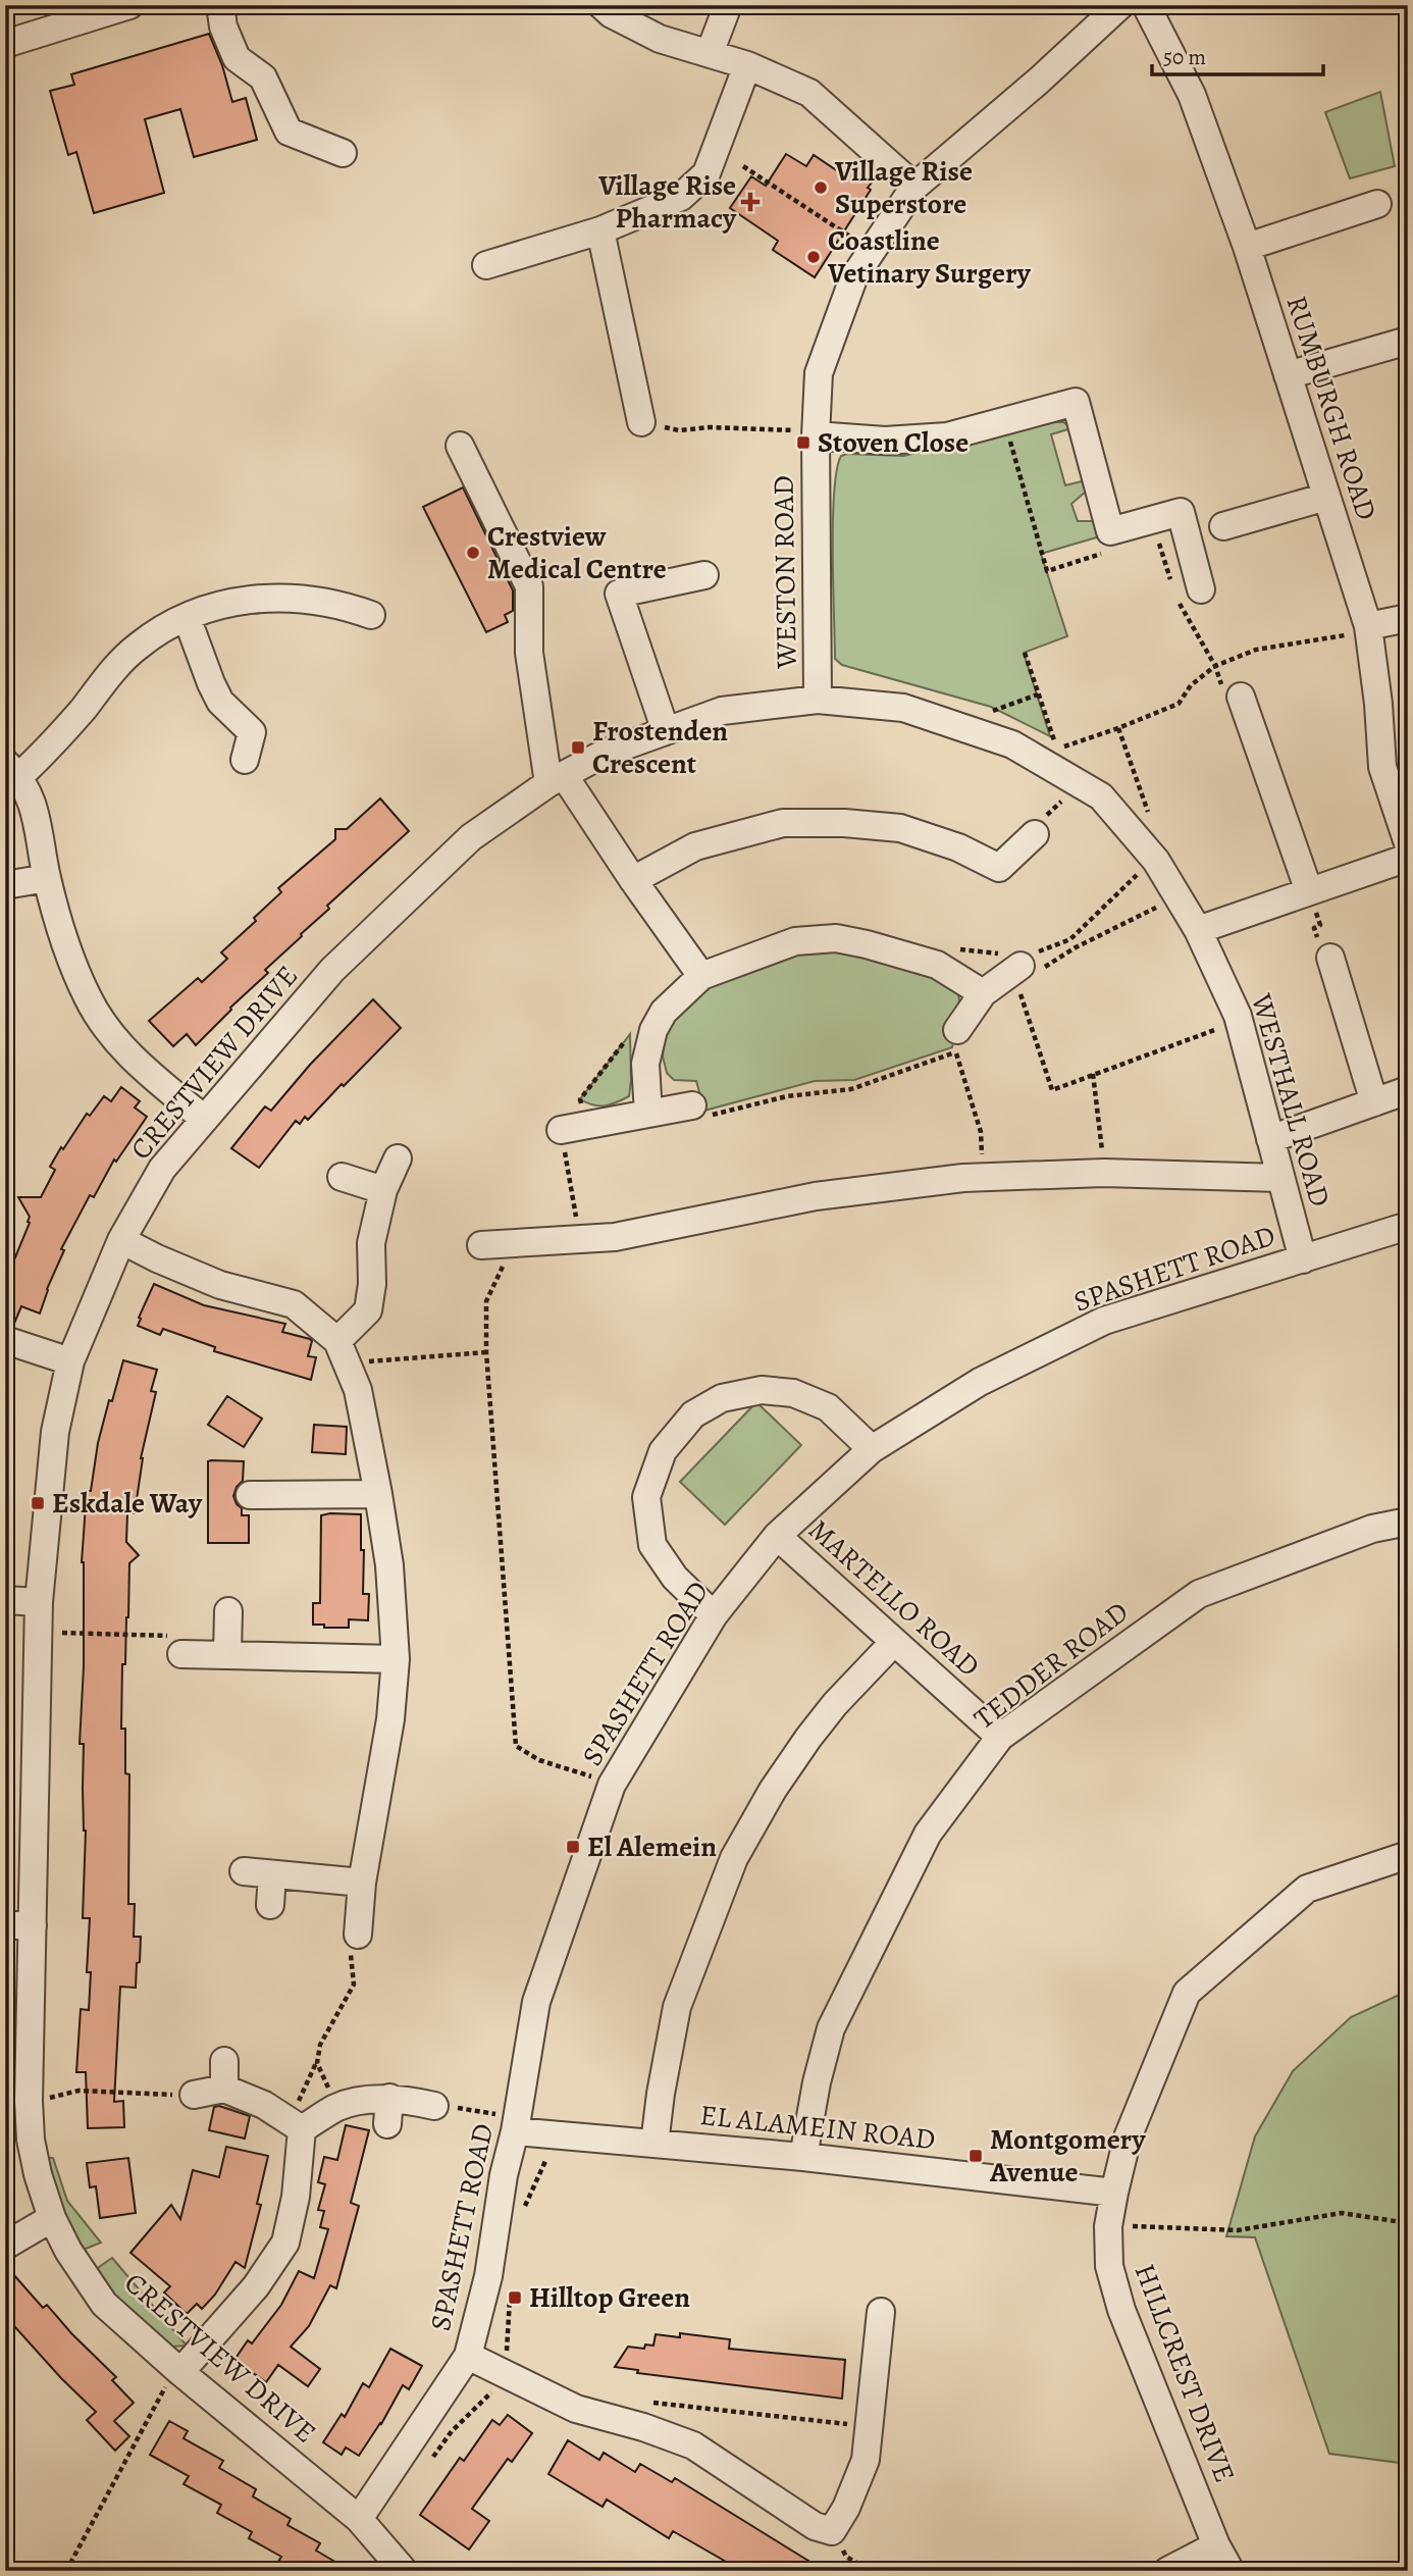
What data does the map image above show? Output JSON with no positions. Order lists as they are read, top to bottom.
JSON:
{
  "streets": {
    "street": [
      "RUMBURGH ROAD",
      "WESTON ROAD",
      "CRESTVIEW DRIVE",
      "WESTHALL ROAD",
      "SPASHETT ROAD",
      "MARTELLO ROAD",
      "TEDDER ROAD",
      "EL ALAMEIN ROAD",
      "HILLCREST DRIVE"
    ]
  },
  "crossings": [
    ["WESTON ROAD", "WESTHALL ROAD"],
    ["CRESTVIEW DRIVE", "WESTHALL ROAD"],
    ["CRESTVIEW DRIVE", "SPASHETT ROAD"],
    ["WESTHALL ROAD", "SPASHETT ROAD"],
    ["SPASHETT ROAD", "MARTELLO ROAD"],
    ["SPASHETT ROAD", "EL ALAMEIN ROAD"],
    ["MARTELLO ROAD", "TEDDER ROAD"],
    ["TEDDER ROAD", "EL ALAMEIN ROAD"],
    ["EL ALAMEIN ROAD", "HILLCREST DRIVE"]
  ],
  "places": {
    "other": ["Village Rise Superstore", "Coastline Vetinary Surgery", "Crestview Medical Centre"],
    "health": ["Village Rise Pharmacy"],
    "transit": [
      "Stoven Close",
      "Frostenden Crescent",
      "Eskdale Way",
      "El Alemein",
      "Montgomery Avenue",
      "Hilltop Green"
    ]
  },
  "scale_bar": "50 m"
}
